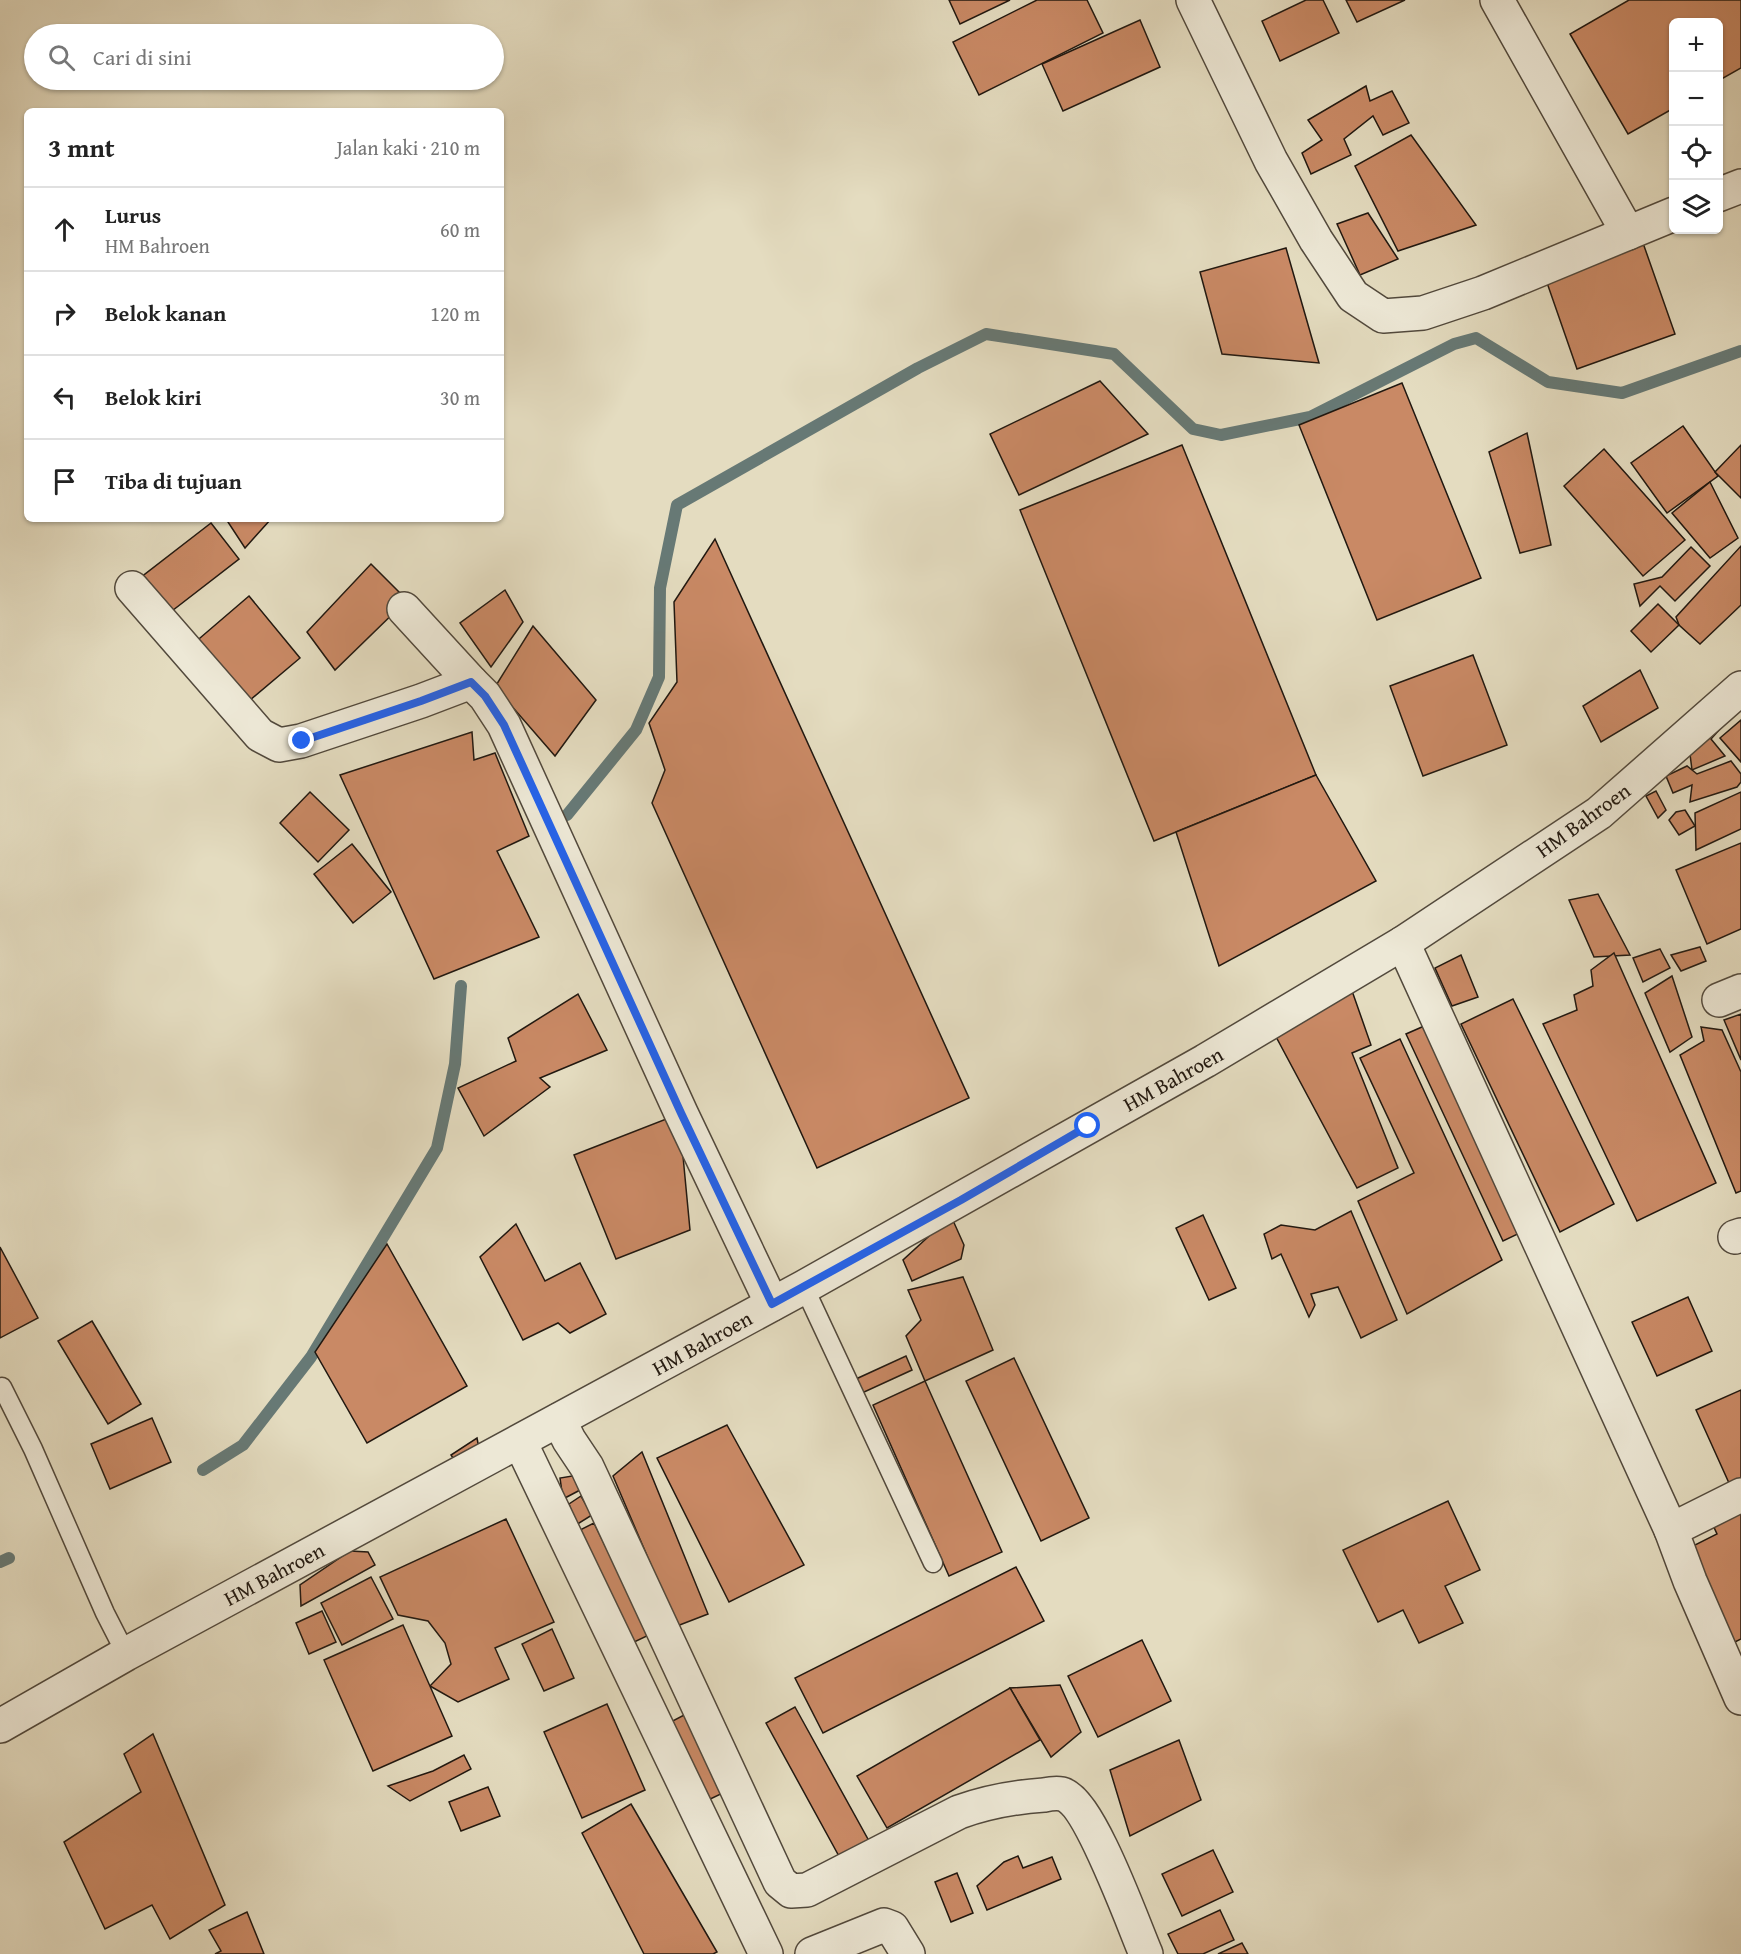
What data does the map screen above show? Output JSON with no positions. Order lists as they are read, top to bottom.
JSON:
{
  "streets": {
    "street": ["HM Bahroen"]
  },
  "page": {
    "map_buttons": ["+", "−"],
    "search": "Cari di sini",
    "heading": ["3 mnt", "Jalan kaki · 210 m"],
    "list": [
      ["Lurus", "HM Bahroen", "60 m"],
      ["Belok kanan", "120 m"],
      ["Belok kiri", "30 m"],
      "Tiba di tujuan"
    ]
  }
}
